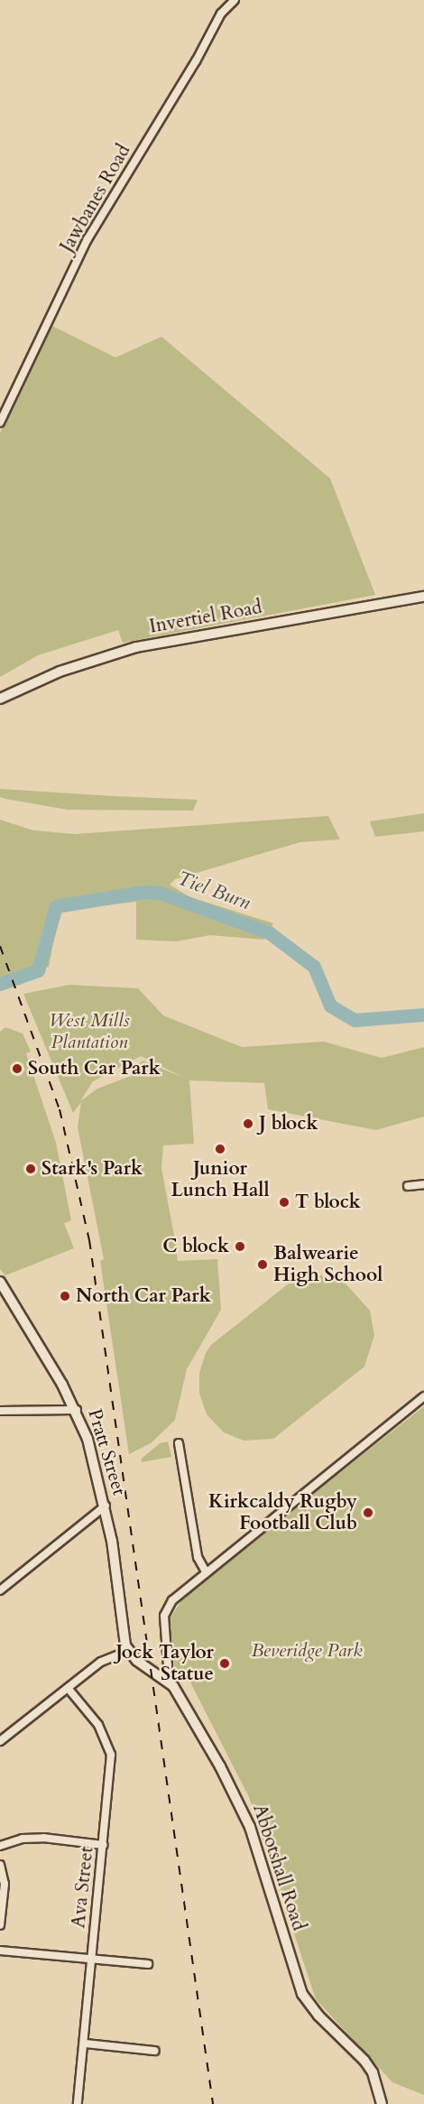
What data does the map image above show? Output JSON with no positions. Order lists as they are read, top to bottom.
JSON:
{
  "streets": {
    "main road": ["Invertiel Road", "Pratt Street", "Abbotshall Road"],
    "street": ["Jawbanes Road", "Ava Street"]
  },
  "crossings": [
    ["Pratt Street", "Abbotshall Road"]
  ],
  "water": ["Tiel Burn"],
  "parks": ["West Mills Plantation", "Beveridge Park"],
  "places": [
    "South Car Park",
    "J block",
    "Junior Lunch Hall",
    "Stark's Park",
    "T block",
    "C block",
    "Balwearie High School",
    "North Car Park",
    "Kirkcaldy Rugby Football Club",
    "Jock Taylor Statue"
  ]
}
